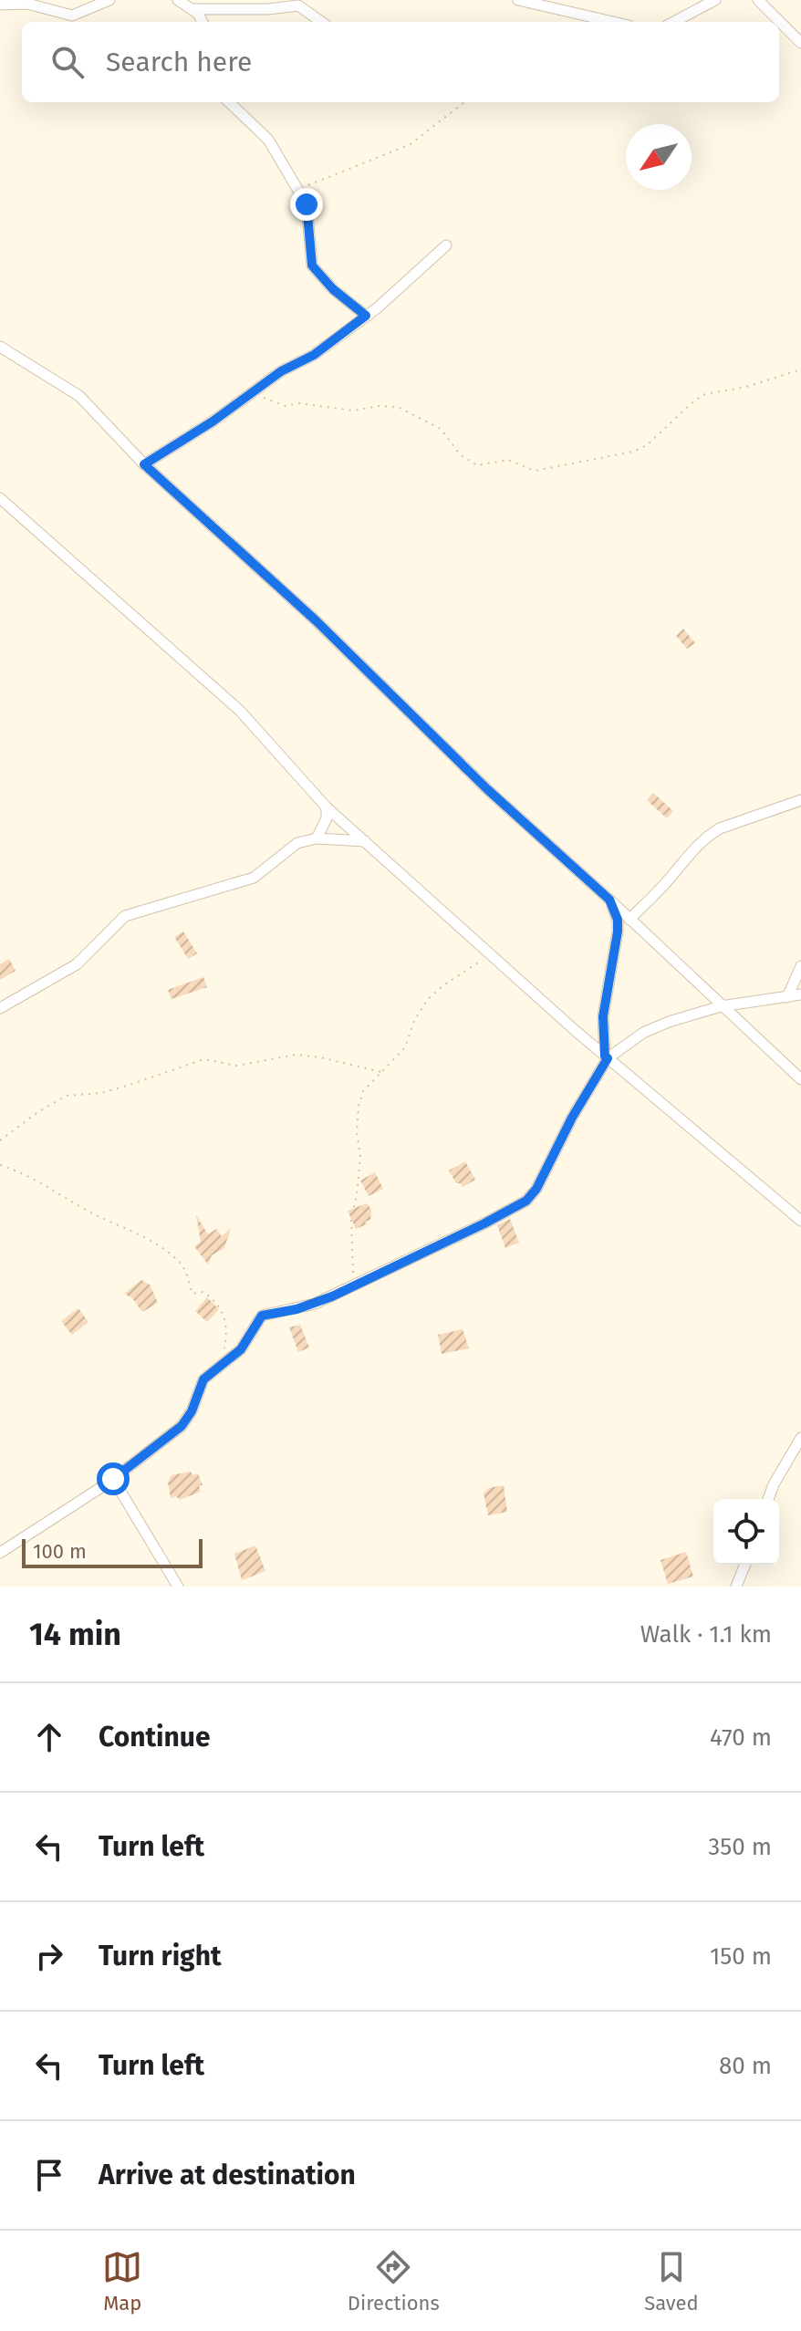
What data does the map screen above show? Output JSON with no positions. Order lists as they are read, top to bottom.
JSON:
{
  "scale_bar": "100 m",
  "north": "bottom left",
  "page": {
    "search": "Search here",
    "scale": "100 m",
    "heading": ["14 min", "Walk · 1.1 km"],
    "list": [
      ["Continue", "470 m"],
      ["Turn left", "350 m"],
      ["Turn right", "150 m"],
      ["Turn left", "80 m"],
      "Arrive at destination"
    ],
    "nav": ["Map", "Directions", "Saved"]
  }
}
